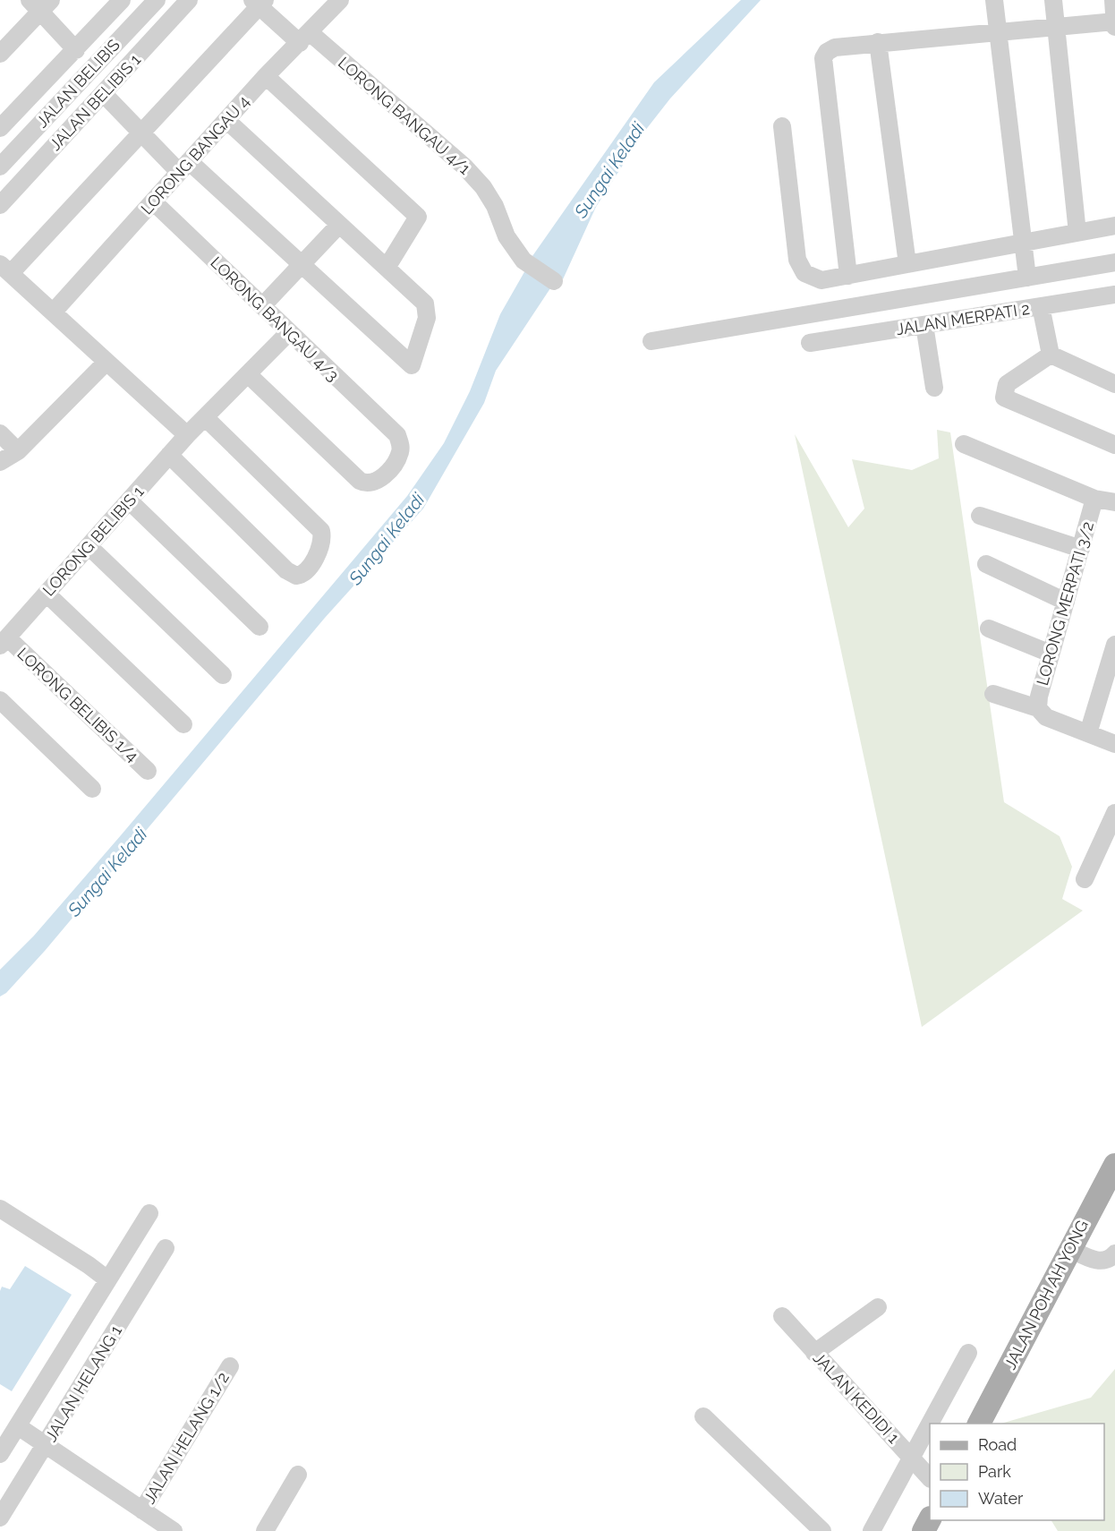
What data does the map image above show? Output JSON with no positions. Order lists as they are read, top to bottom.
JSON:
{
  "streets": {
    "main road": ["JALAN POH AH YONG"],
    "street": [
      "JALAN BELIBIS",
      "JALAN BELIBIS 1",
      "LORONG BANGAU 4/1",
      "LORONG BANGAU 4",
      "LORONG BANGAU 4/3",
      "JALAN MERPATI 2",
      "LORONG BELIBIS 1",
      "LORONG MERPATI 3/2",
      "LORONG BELIBIS 1/4",
      "JALAN HELANG 1",
      "JALAN KEDIDI 1",
      "JALAN HELANG 1/2"
    ]
  },
  "crossings": [
    ["LORONG BANGAU 4/1", "LORONG BANGAU 4"],
    ["LORONG BANGAU 4", "LORONG BANGAU 4/3"],
    ["LORONG BANGAU 4/3", "LORONG BELIBIS 1"],
    ["LORONG BELIBIS 1", "LORONG BELIBIS 1/4"]
  ],
  "water": ["Sungai Keladi"],
  "legend": ["Road", "Park", "Water"]
}
